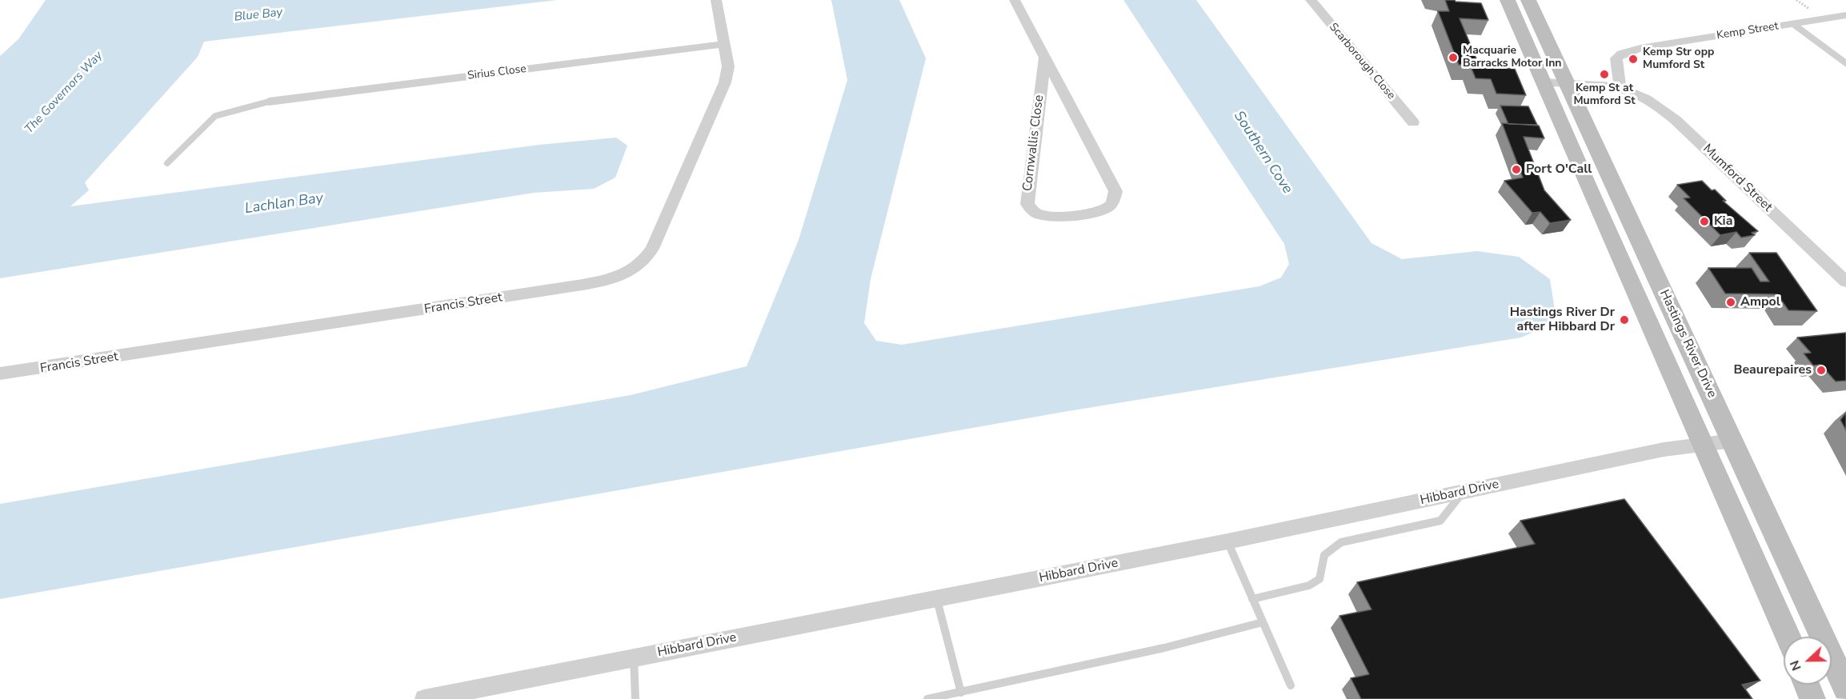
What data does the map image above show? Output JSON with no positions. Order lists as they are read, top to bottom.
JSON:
{
  "streets": {
    "main road": ["Hastings River Drive"],
    "street": [
      "Kemp Street",
      "Scarborough Close",
      "Sirius Close",
      "Cornwallis Close",
      "Mumford Street",
      "Francis Street",
      "Hibbard Drive"
    ]
  },
  "crossings": [
    ["Kemp Street", "Mumford Street"],
    ["Sirius Close", "Francis Street"],
    ["Hastings River Drive", "Hibbard Drive"]
  ],
  "water": [
    "Blue Bay",
    "The Governors Way",
    "Southern Cove",
    "Lachlan Bay"
  ],
  "places": [
    "Macquarie Barracks Motor Inn",
    "Kemp Str opp Mumford St",
    "Kemp St at Mumford St",
    "Port O'Call",
    "Kia",
    "Ampol",
    "Hastings River Dr after Hibbard Dr",
    "Beaurepaires"
  ],
  "north": "left"
}
